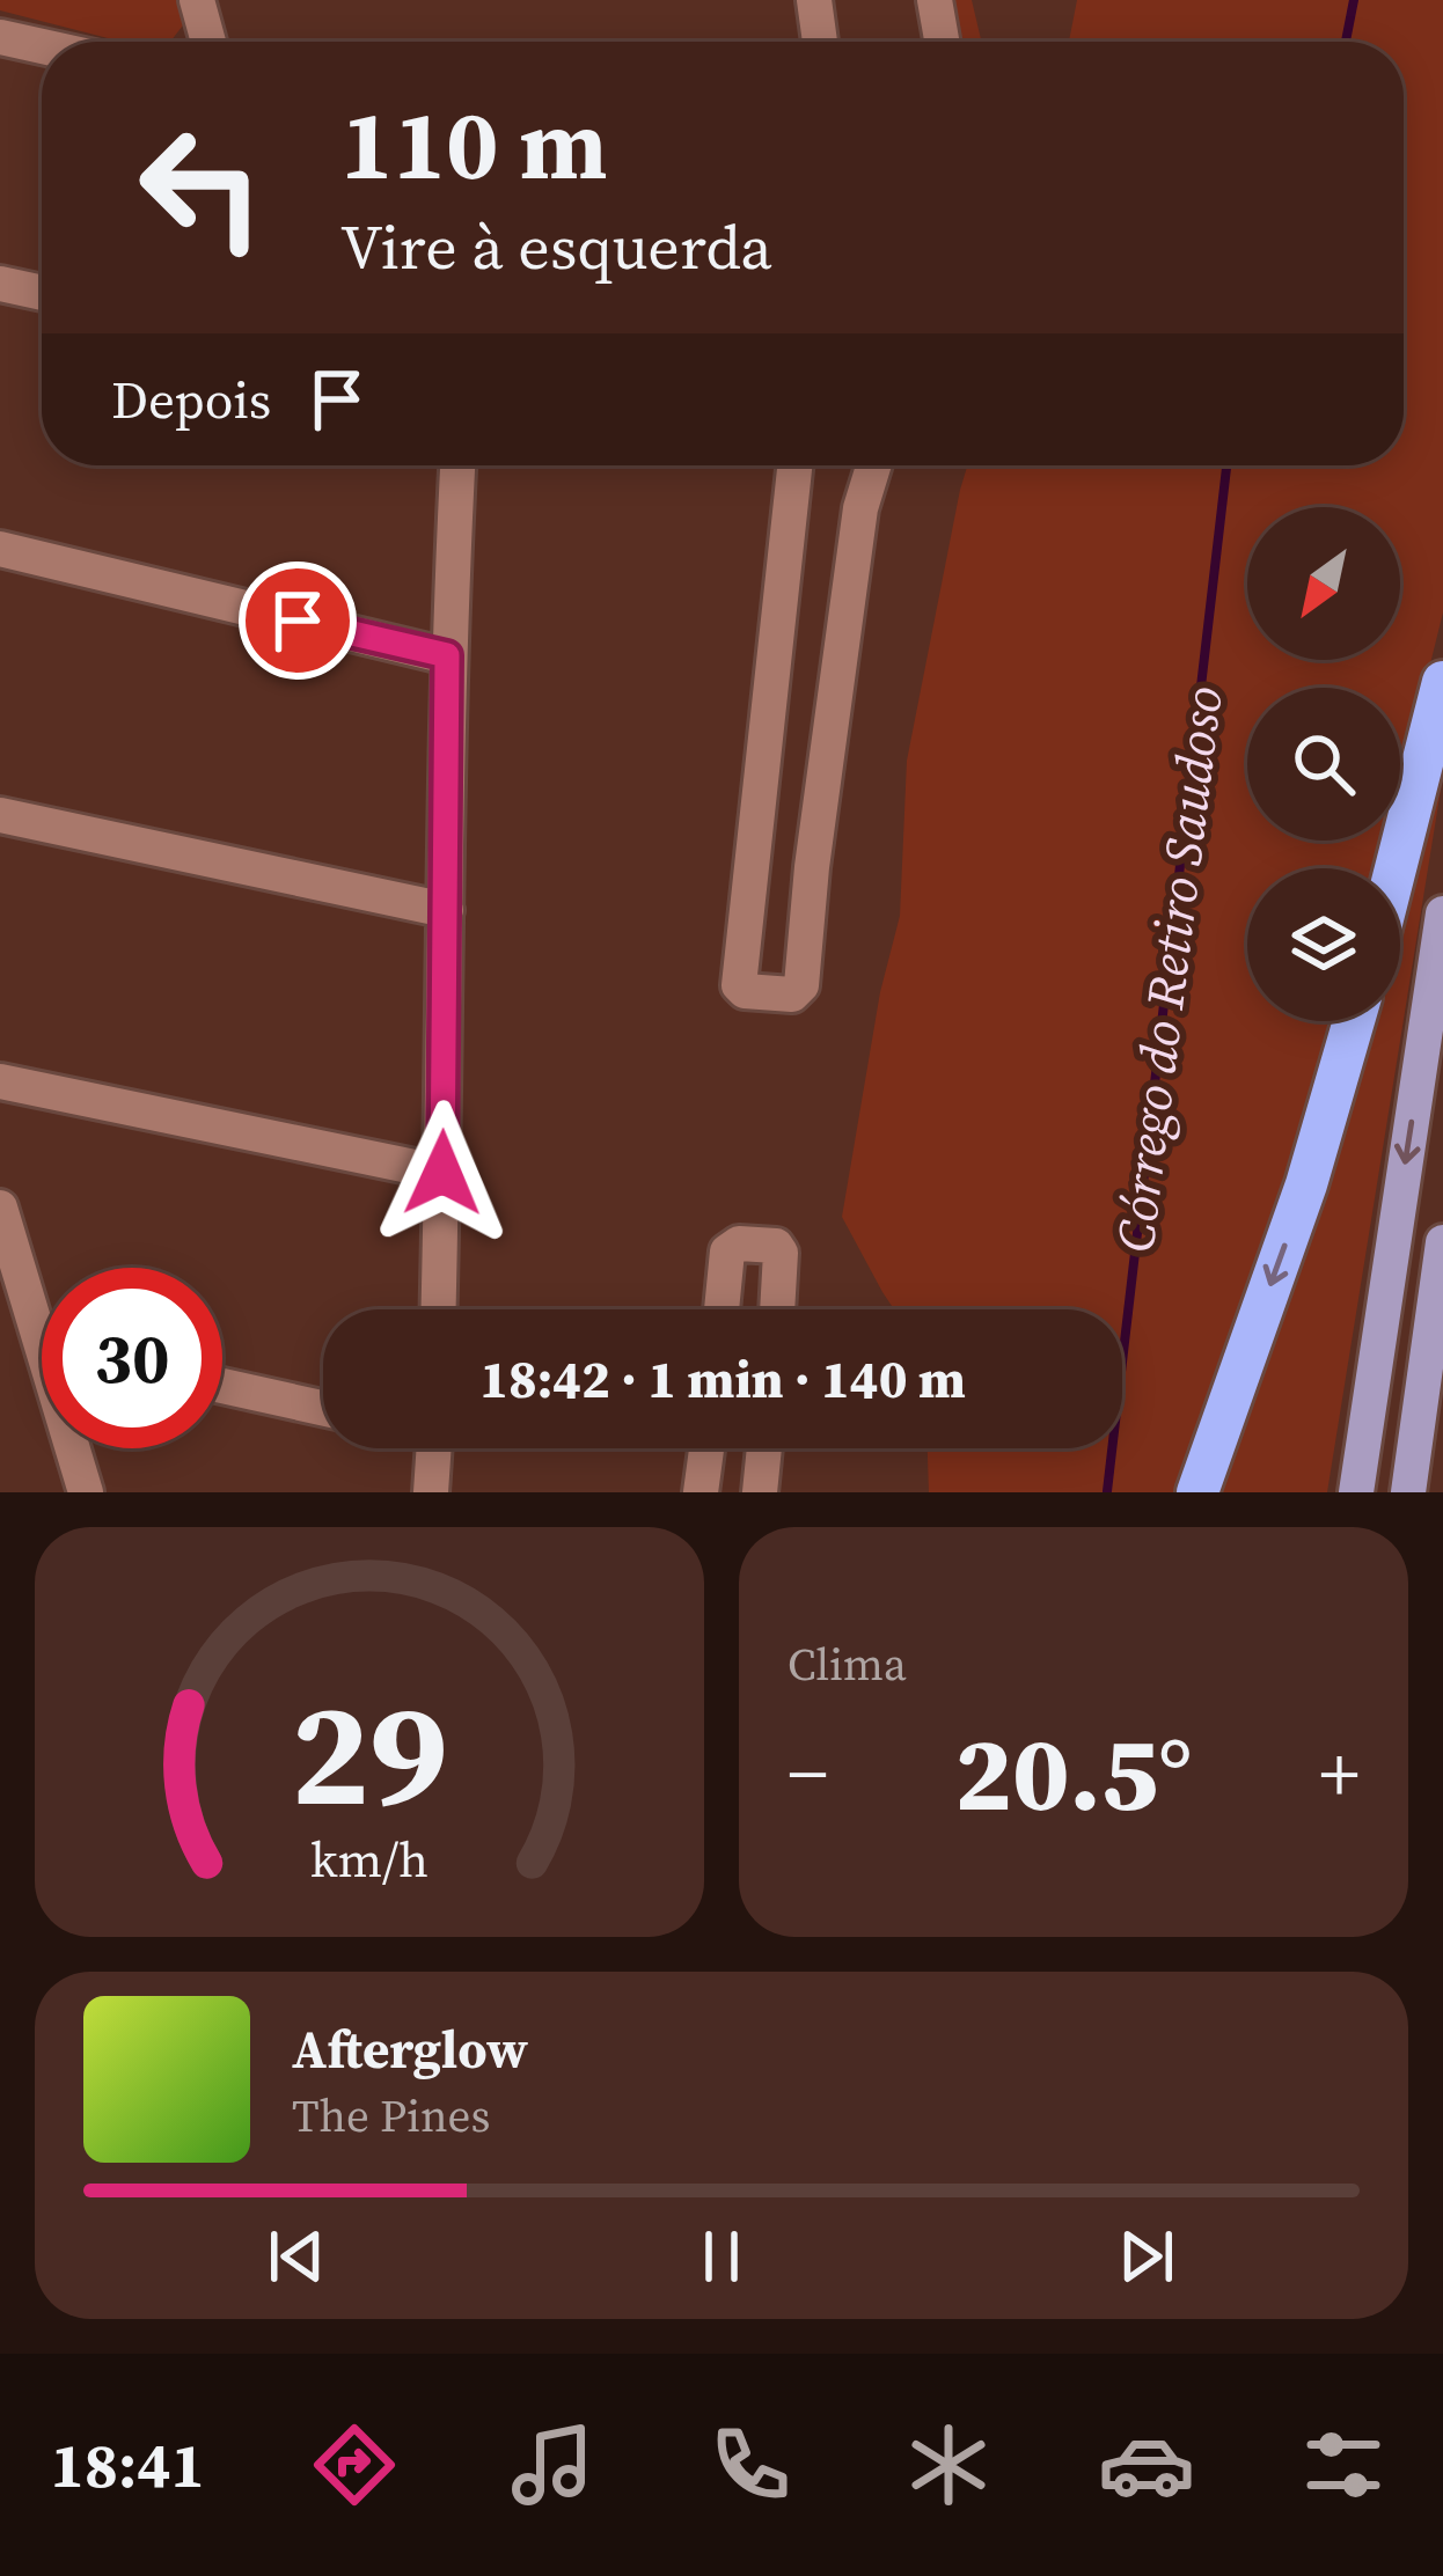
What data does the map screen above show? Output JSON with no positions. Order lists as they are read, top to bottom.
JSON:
{
  "water": ["Córrego do Retiro Saudoso"],
  "north": "bottom left",
  "page": {
    "turn": ["110 m", "Vire à esquerda"],
    "then": "Depois",
    "limit": "30",
    "trip": "18:42 · 1 min · 140 m",
    "tile": "Clima",
    "heat": ["−", "20.5°", "+"],
    "song": ["Afterglow", "The Pines"],
    "tabs": "18:41",
    "gauge": ["29", "km/h"]
  }
}
